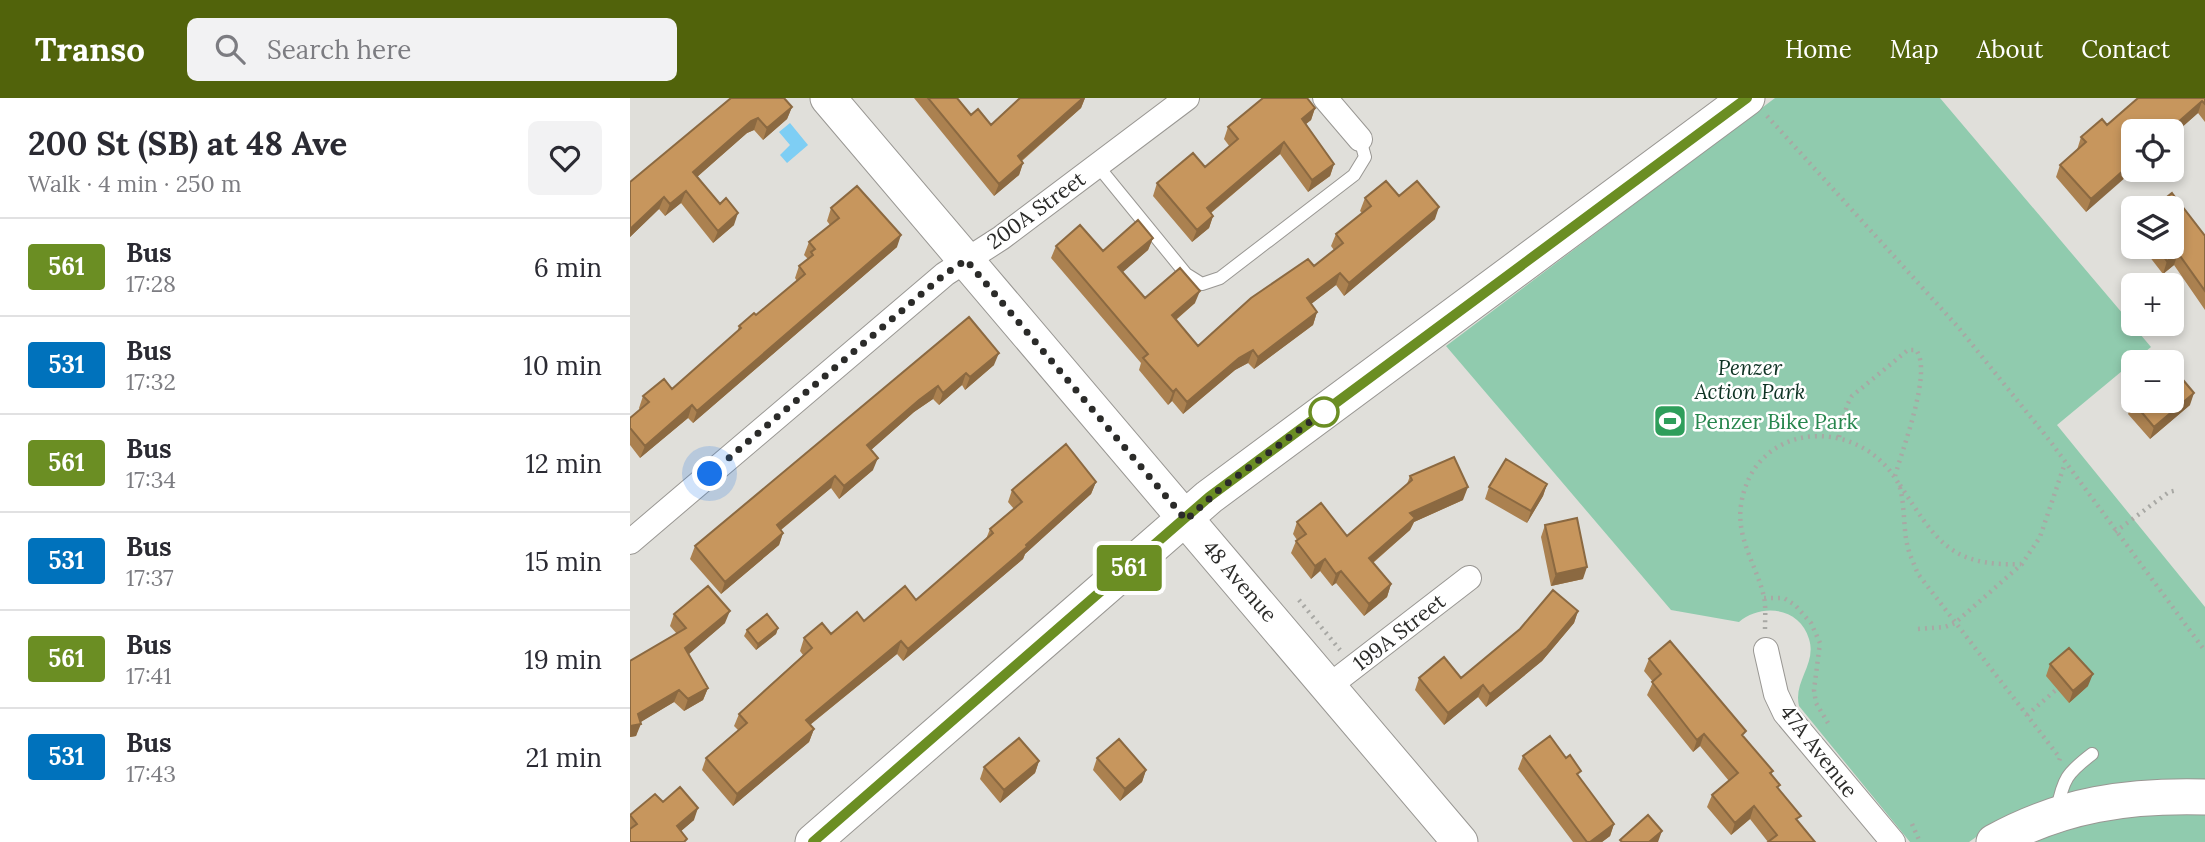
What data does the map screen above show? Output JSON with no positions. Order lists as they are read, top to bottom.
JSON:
{
  "streets": {
    "street": [
      "200A Street",
      "48 Avenue",
      "199A Street",
      "47A Avenue"
    ]
  },
  "crossings": [
    ["200A Street", "48 Avenue"],
    ["48 Avenue", "199A Street"]
  ],
  "parks": ["Penzer Action Park"],
  "places": {
    "sports": ["Penzer Bike Park"]
  },
  "lines": ["bus line 561"],
  "page": {
    "header": "Transo",
    "search": "Search here",
    "nav": [
      "Home",
      "Map",
      "About",
      "Contact"
    ],
    "heading": ["200 St (SB) at 48 Ave", "Walk · 4 min · 250 m"],
    "on_map": "561",
    "map_buttons": ["+", "−"],
    "list": [
      {
        "mark": "561",
        "name": "Bus",
        "note": "17:28",
        "value": "6 min"
      },
      {
        "mark": "531",
        "name": "Bus",
        "note": "17:32",
        "value": "10 min"
      },
      {
        "mark": "561",
        "name": "Bus",
        "note": "17:34",
        "value": "12 min"
      },
      {
        "mark": "531",
        "name": "Bus",
        "note": "17:37",
        "value": "15 min"
      },
      {
        "mark": "561",
        "name": "Bus",
        "note": "17:41",
        "value": "19 min"
      },
      {
        "mark": "531",
        "name": "Bus",
        "note": "17:43",
        "value": "21 min"
      }
    ]
  }
}
